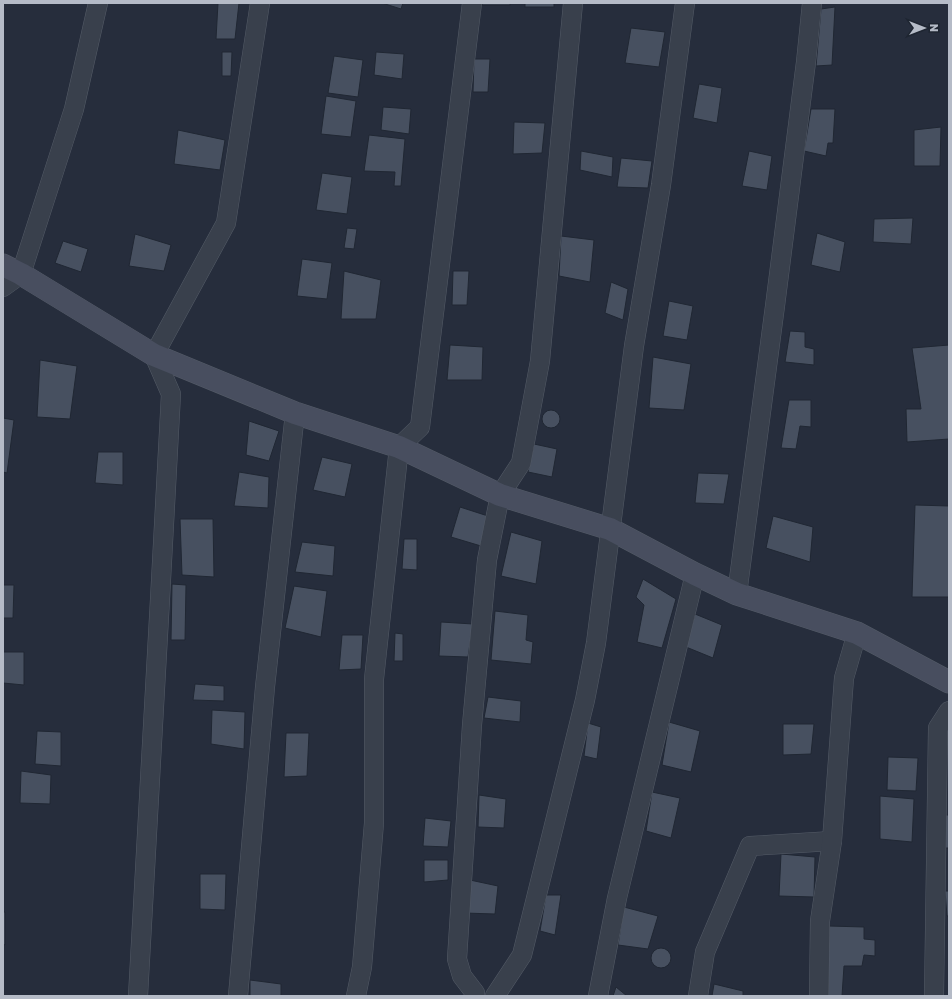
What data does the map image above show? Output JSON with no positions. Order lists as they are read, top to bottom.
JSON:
{
  "north": "right"
}
